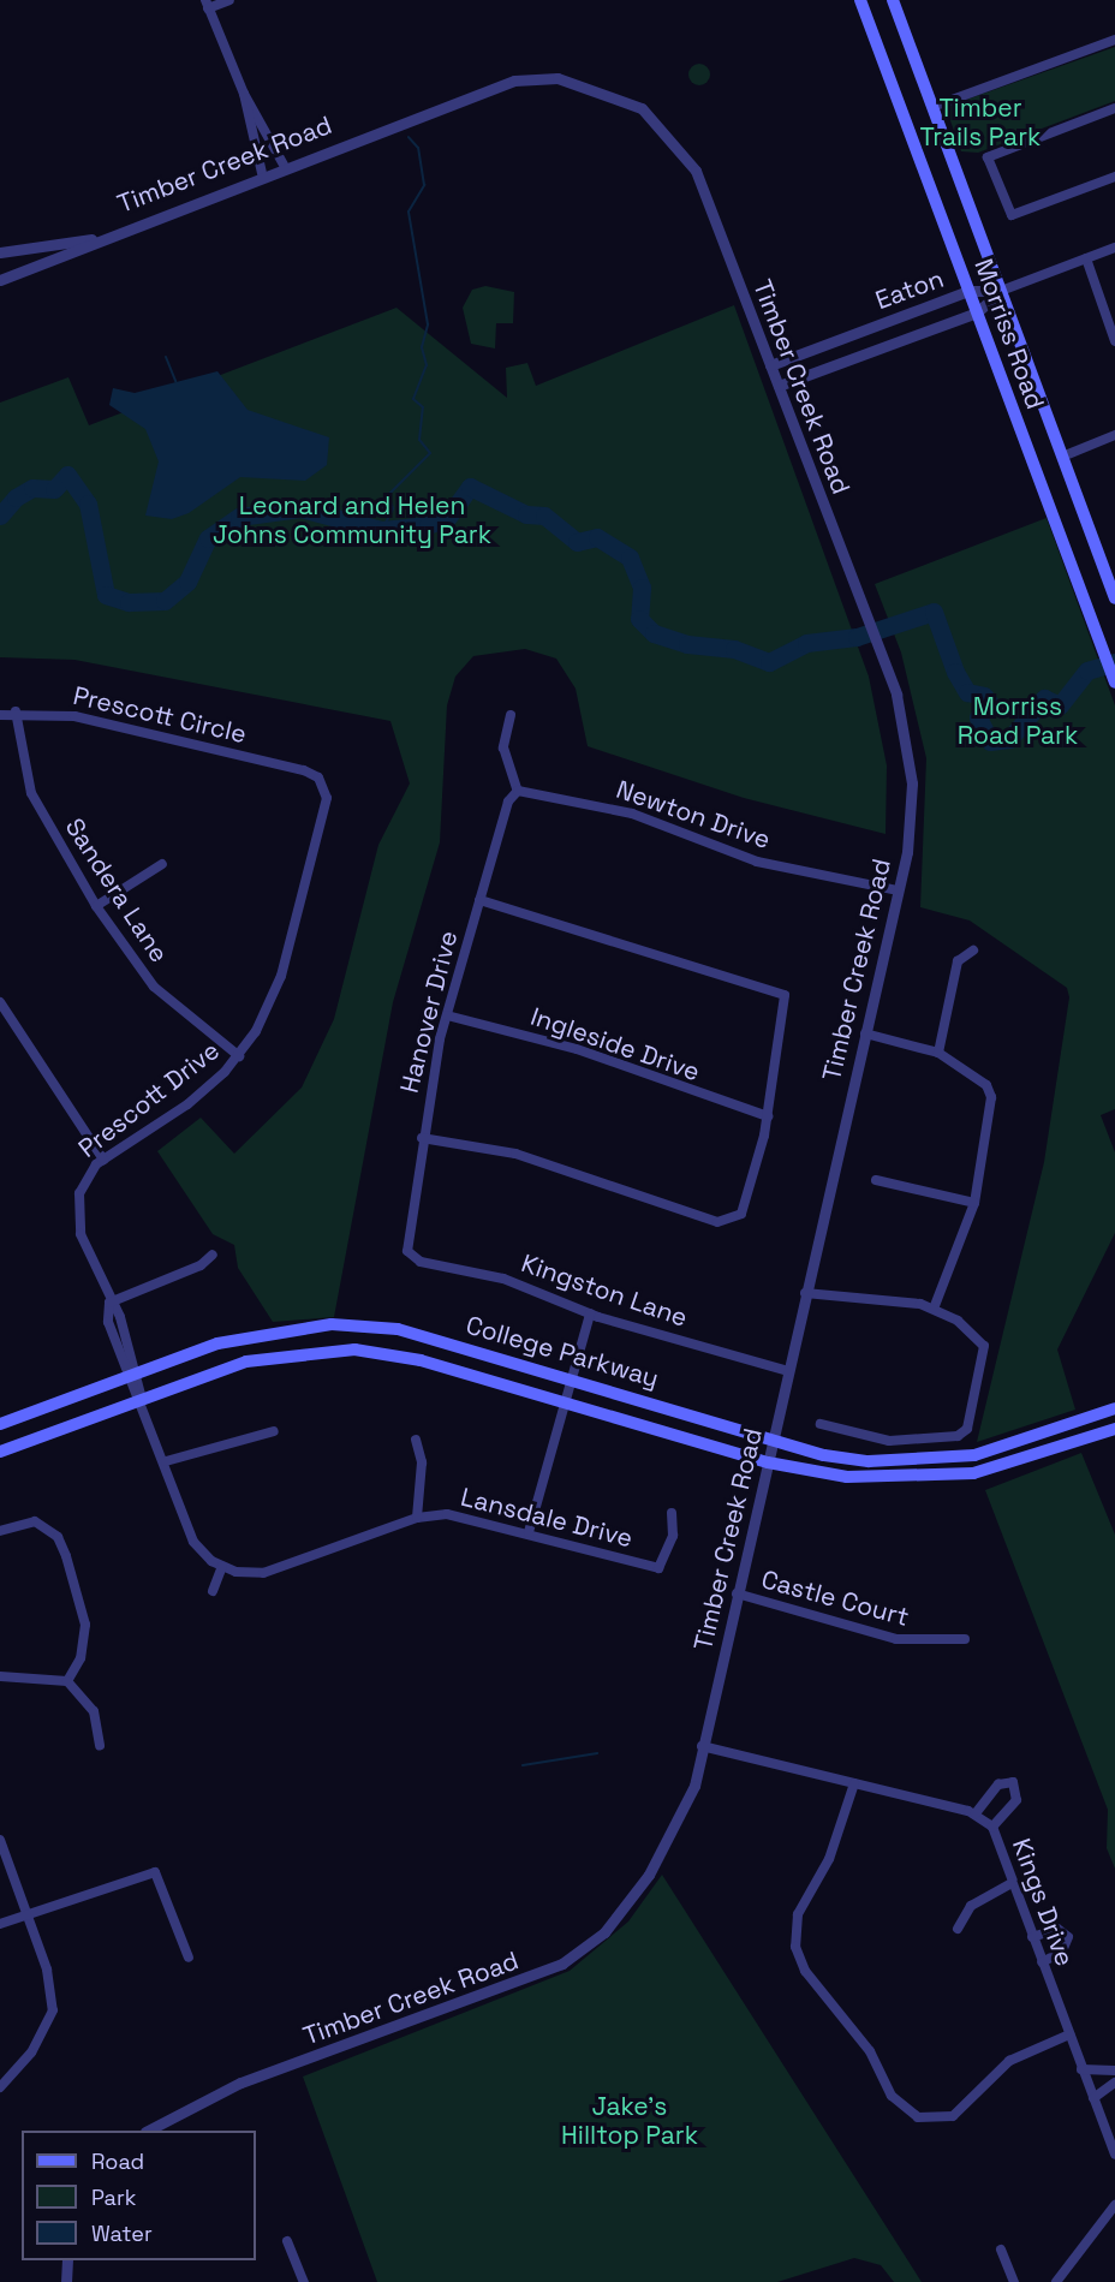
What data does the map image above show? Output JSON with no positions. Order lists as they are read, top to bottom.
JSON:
{
  "streets": {
    "main road": ["Morriss Road", "College Parkway"],
    "street": [
      "Timber Creek Road",
      "Eaton",
      "Prescott Circle",
      "Newton Drive",
      "Sandera Lane",
      "Hanover Drive",
      "Ingleside Drive",
      "Prescott Drive",
      "Kingston Lane",
      "Lansdale Drive",
      "Castle Court",
      "Kings Drive"
    ]
  },
  "crossings": [
    ["Timber Creek Road", "Eaton"],
    ["Timber Creek Road", "Newton Drive"],
    ["Timber Creek Road", "Kingston Lane"],
    ["Timber Creek Road", "College Parkway"],
    ["Timber Creek Road", "Castle Court"],
    ["Timber Creek Road", "Kings Drive"],
    ["Eaton", "Morriss Road"],
    ["Prescott Circle", "Sandera Lane"],
    ["Prescott Circle", "Prescott Drive"],
    ["Newton Drive", "Hanover Drive"],
    ["Sandera Lane", "Prescott Drive"],
    ["Hanover Drive", "Ingleside Drive"],
    ["Hanover Drive", "Kingston Lane"],
    ["Prescott Drive", "College Parkway"]
  ],
  "parks": [
    "Timber Trails Park",
    "Leonard and Helen Johns Community Park",
    "Morriss Road Park",
    "Jake's Hilltop Park"
  ],
  "legend": ["Road", "Park", "Water"]
}
